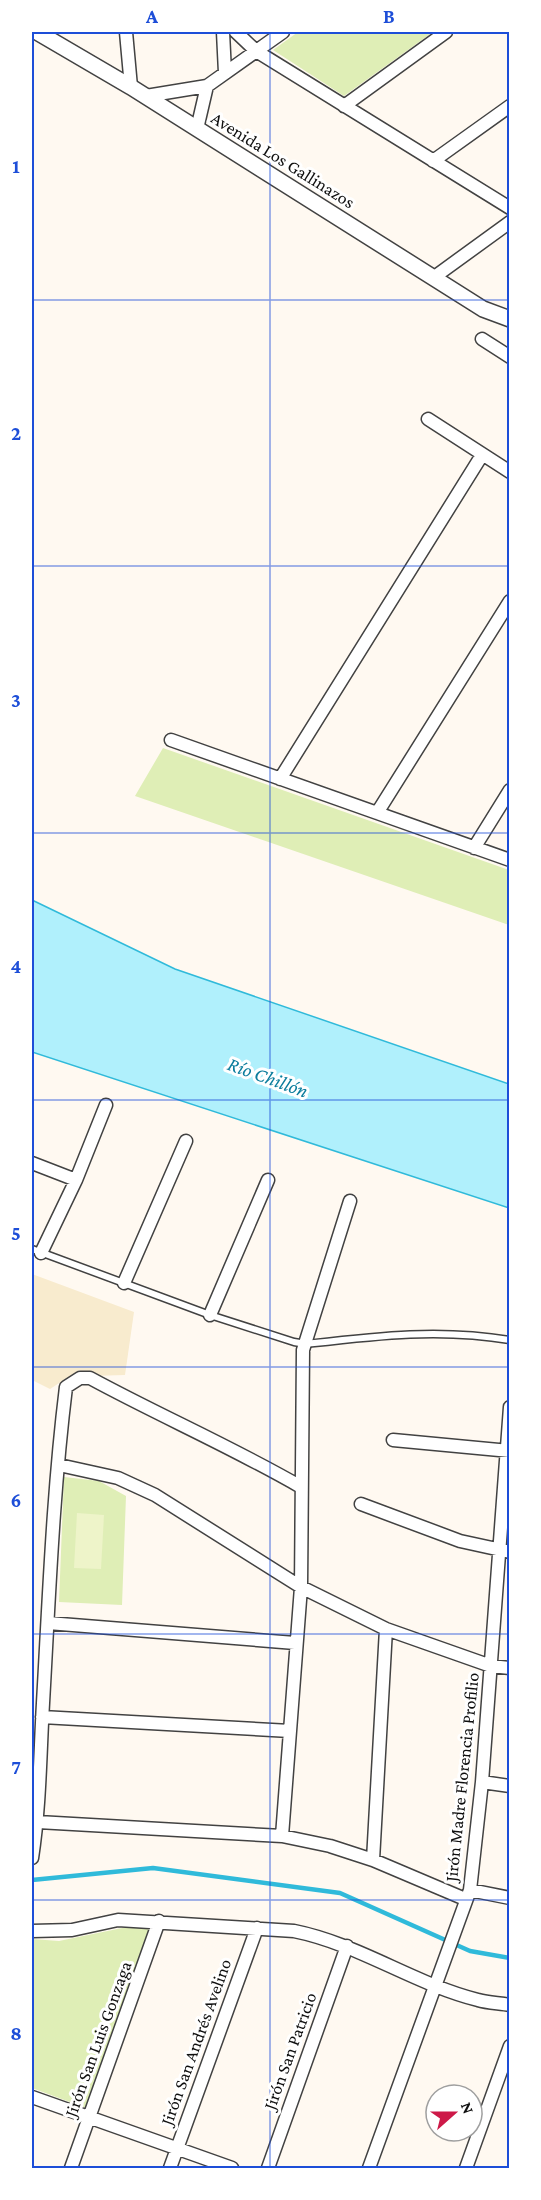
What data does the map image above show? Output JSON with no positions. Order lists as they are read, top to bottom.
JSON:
{
  "streets": {
    "street": [
      "Avenida Los Gallinazos",
      "Jirón Madre Florencia Profilio",
      "Jirón San Luis Gonzaga",
      "Jirón San Andrés Avelino",
      "Jirón San Patricio"
    ]
  },
  "water": ["Río Chillón"],
  "north": "right",
  "grid": {
    "columns": ["A", "B"],
    "rows": [
      "1",
      "2",
      "3",
      "4",
      "5",
      "6",
      "7",
      "8"
    ]
  }
}
